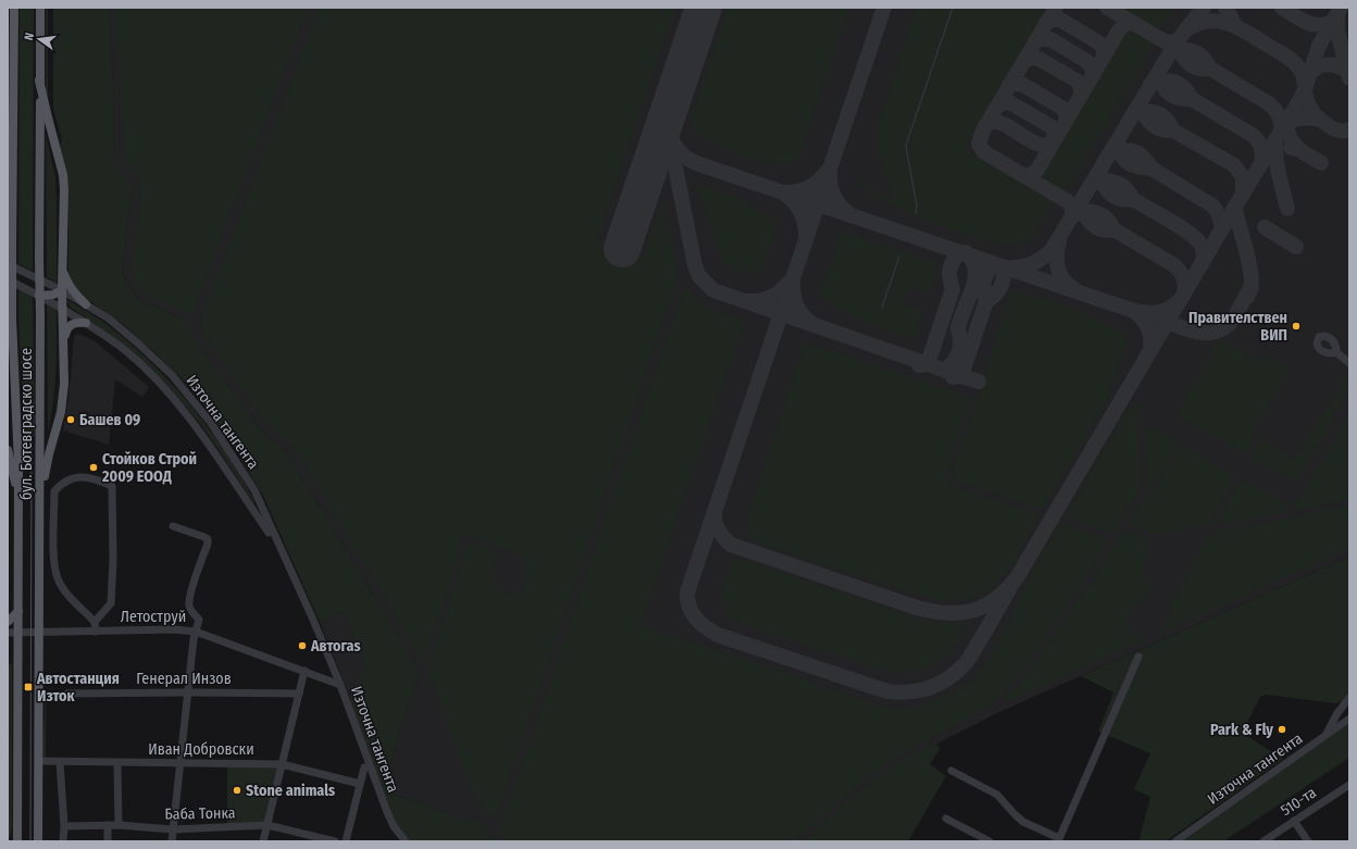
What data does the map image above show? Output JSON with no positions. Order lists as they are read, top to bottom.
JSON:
{
  "streets": {
    "main road": ["бул. Ботевградско шосе"],
    "street": [
      "Източна тангента",
      "Летоструй",
      "Генерал Инзов",
      "Иван Добровски",
      "510-та",
      "Баба Тонка"
    ]
  },
  "crossings": [
    ["Източна тангента", "Летоструй"],
    ["бул. Ботевградско шосе", "Летоструй"],
    ["бул. Ботевградско шосе", "Иван Добровски"]
  ],
  "places": {
    "other": [
      "Правителствен ВИП",
      "Башев 09",
      "Стойков Строй 2009 ЕООД",
      "Автогаѕ",
      "Park & Fly",
      "Stone animals"
    ],
    "transit": ["Автостанция Изток"]
  },
  "north": "left"
}
